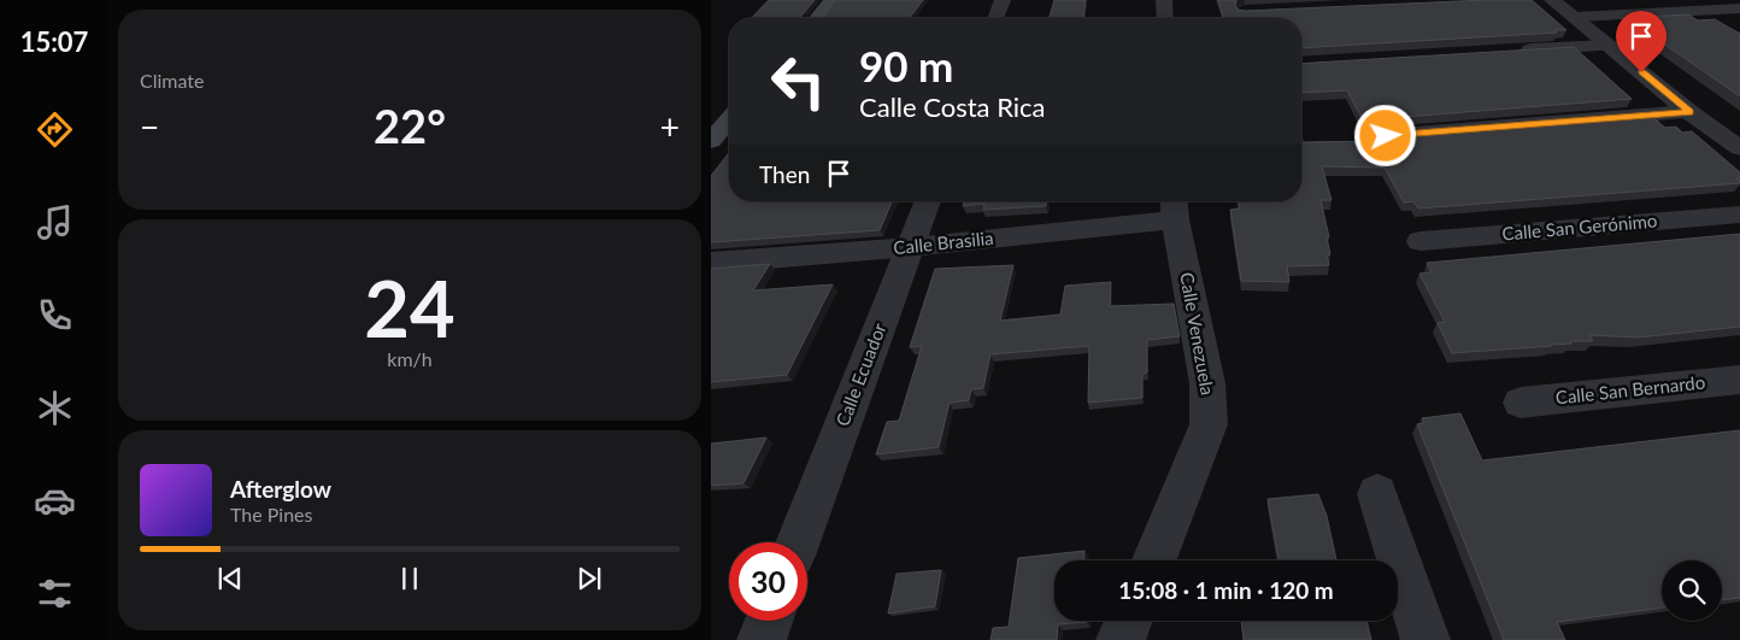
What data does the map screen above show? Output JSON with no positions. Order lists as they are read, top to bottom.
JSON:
{
  "streets": {
    "street": [
      "Calle San Gerónimo",
      "Calle Brasilia",
      "Calle Venezuela",
      "Calle Ecuador",
      "Calle San Bernardo"
    ]
  },
  "crossings": [
    ["Calle Brasilia", "Calle Venezuela"],
    ["Calle Brasilia", "Calle Ecuador"]
  ],
  "page": {
    "tabs": "15:07",
    "tile": [
      "Climate",
      ["24", "km/h"]
    ],
    "turn": ["90 m", "Calle Costa Rica"],
    "heat": ["−", "22°", "+"],
    "then": "Then",
    "song": ["Afterglow", "The Pines"],
    "limit": "30",
    "trip": "15:08 · 1 min · 120 m"
  }
}
